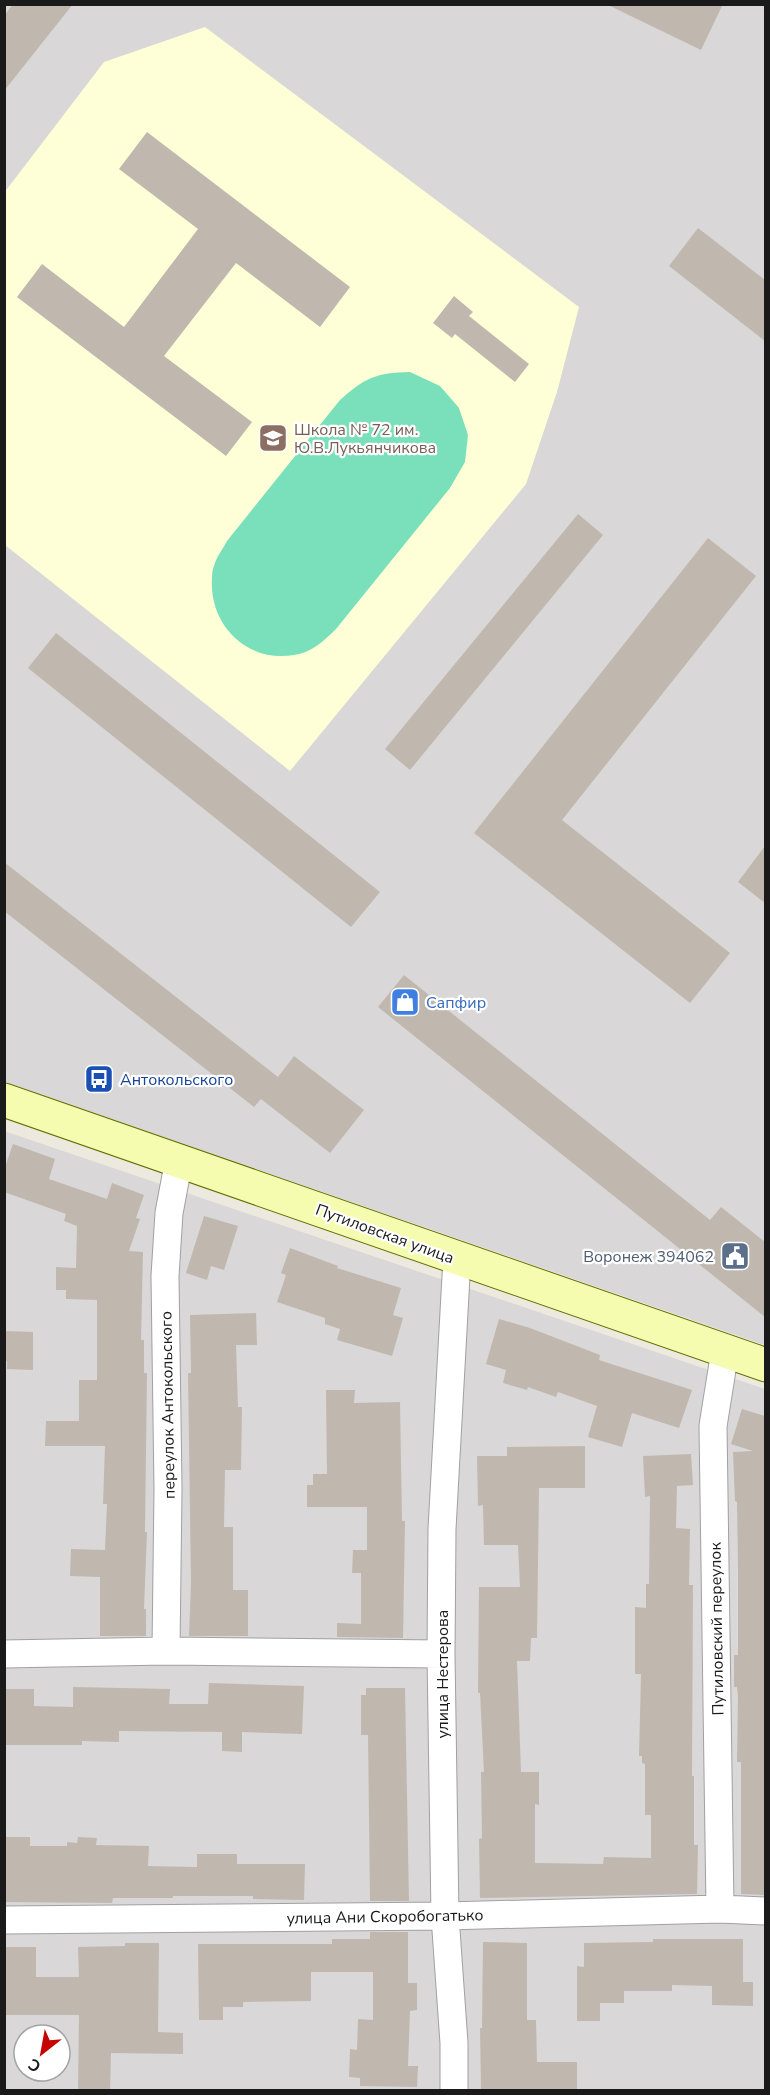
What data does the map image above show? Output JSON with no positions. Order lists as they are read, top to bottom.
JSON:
{
  "streets": {
    "street": [
      "Путиловская улица",
      "переулок Антокольского",
      "Путиловский переулок",
      "улица Нестерова",
      "улица Ани Скоробогатько"
    ]
  },
  "crossings": [
    ["Путиловская улица", "переулок Антокольского"],
    ["Путиловская улица", "Путиловский переулок"],
    ["Путиловская улица", "улица Нестерова"],
    ["Путиловский переулок", "улица Ани Скоробогатько"],
    ["улица Нестерова", "улица Ани Скоробогатько"]
  ],
  "places": {
    "school or university": ["Школа № 72 им. Ю.В.Лукьянчикова"],
    "shop": ["Сапфир"],
    "bus stop": ["Антокольского"],
    "public building": ["Воронеж 394062"]
  },
  "north": "bottom left"
}
